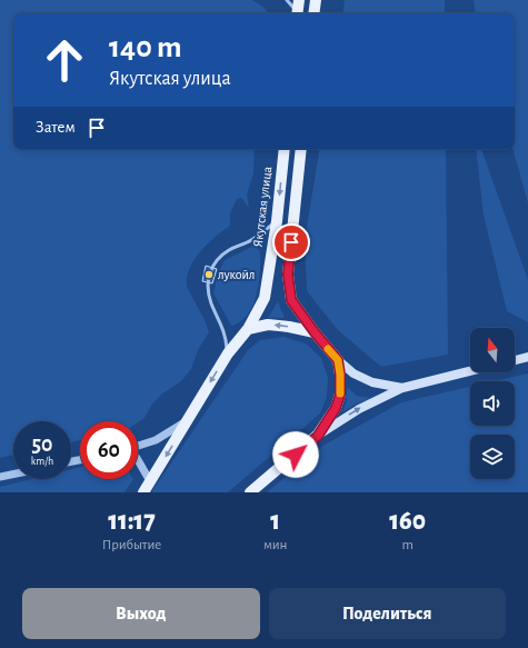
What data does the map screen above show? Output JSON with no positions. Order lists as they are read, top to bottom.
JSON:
{
  "streets": {
    "main road": ["Якутская улица"]
  },
  "one_way": ["Якутская улица"],
  "places": ["лукойл"],
  "north": "top",
  "page": {
    "turn": ["140 m", "Якутская улица"],
    "then": "Затем",
    "speed": "50 km/h",
    "limit": "60",
    "eta": [
      "11:17",
      "Прибытие",
      "1",
      "мин",
      "160",
      "m"
    ],
    "buttons": ["Выход", "Поделиться"]
  }
}
